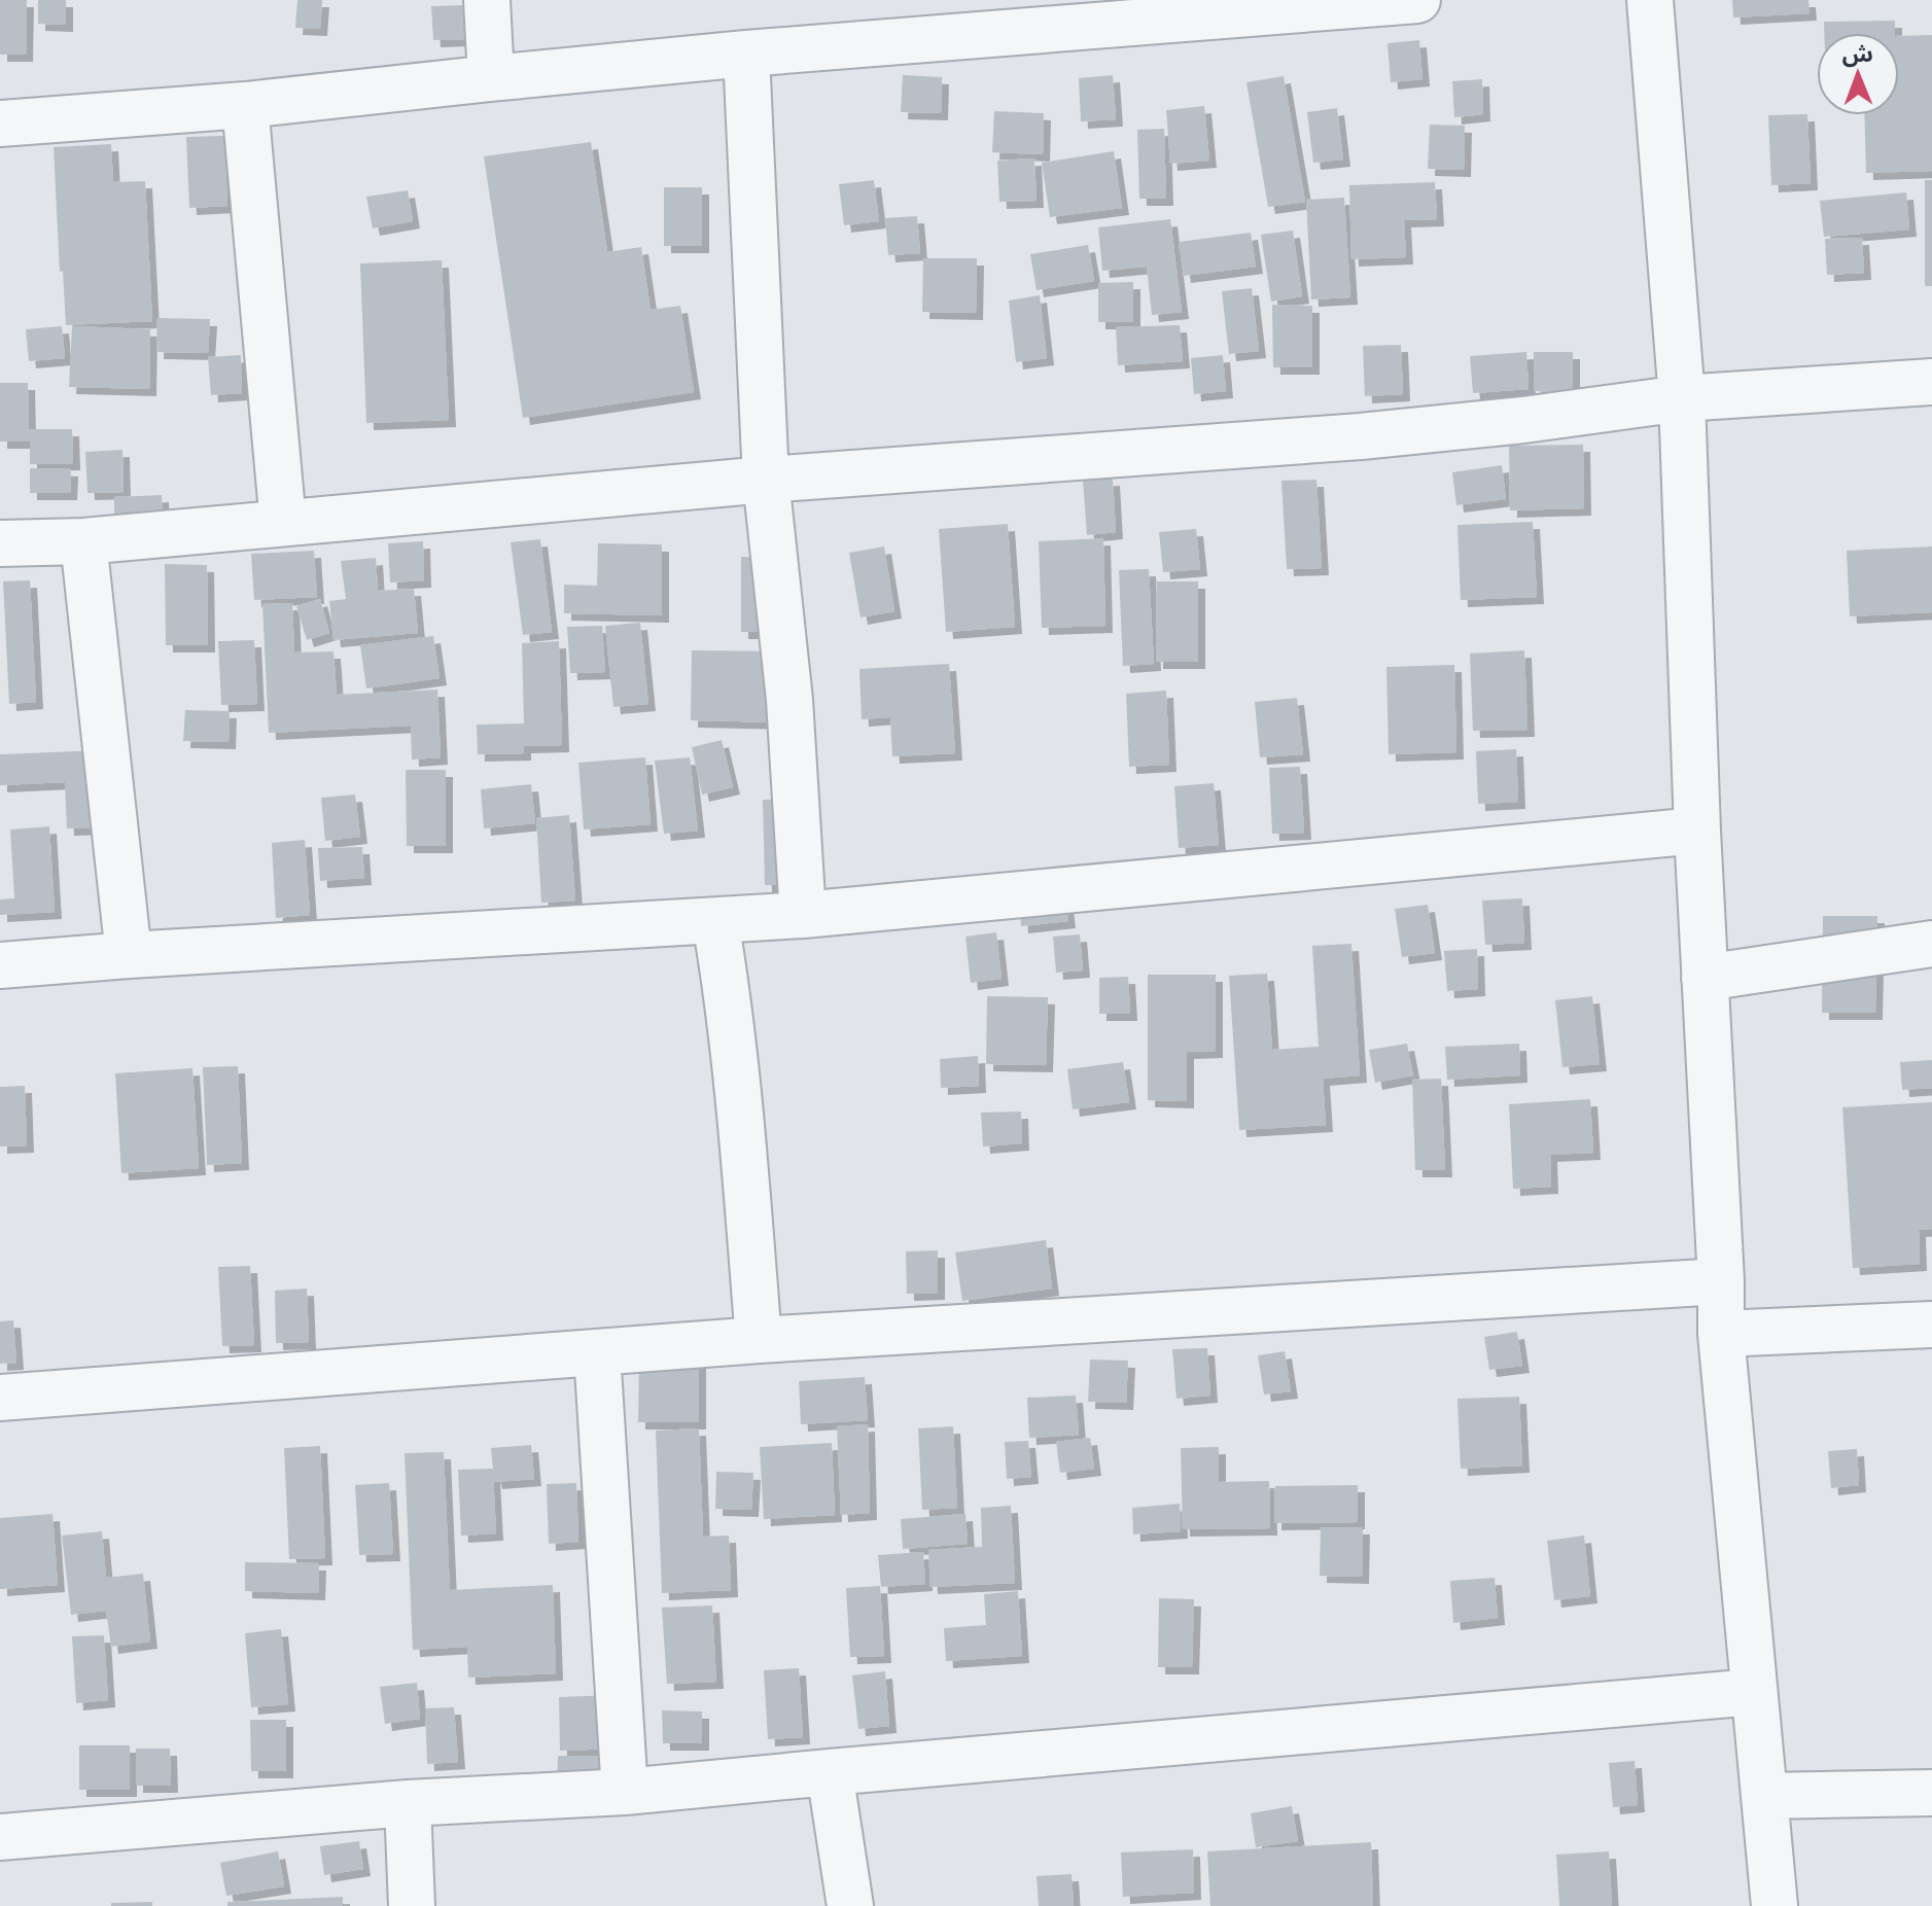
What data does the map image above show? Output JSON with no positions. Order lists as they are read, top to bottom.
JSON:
{
  "north": "top"
}
